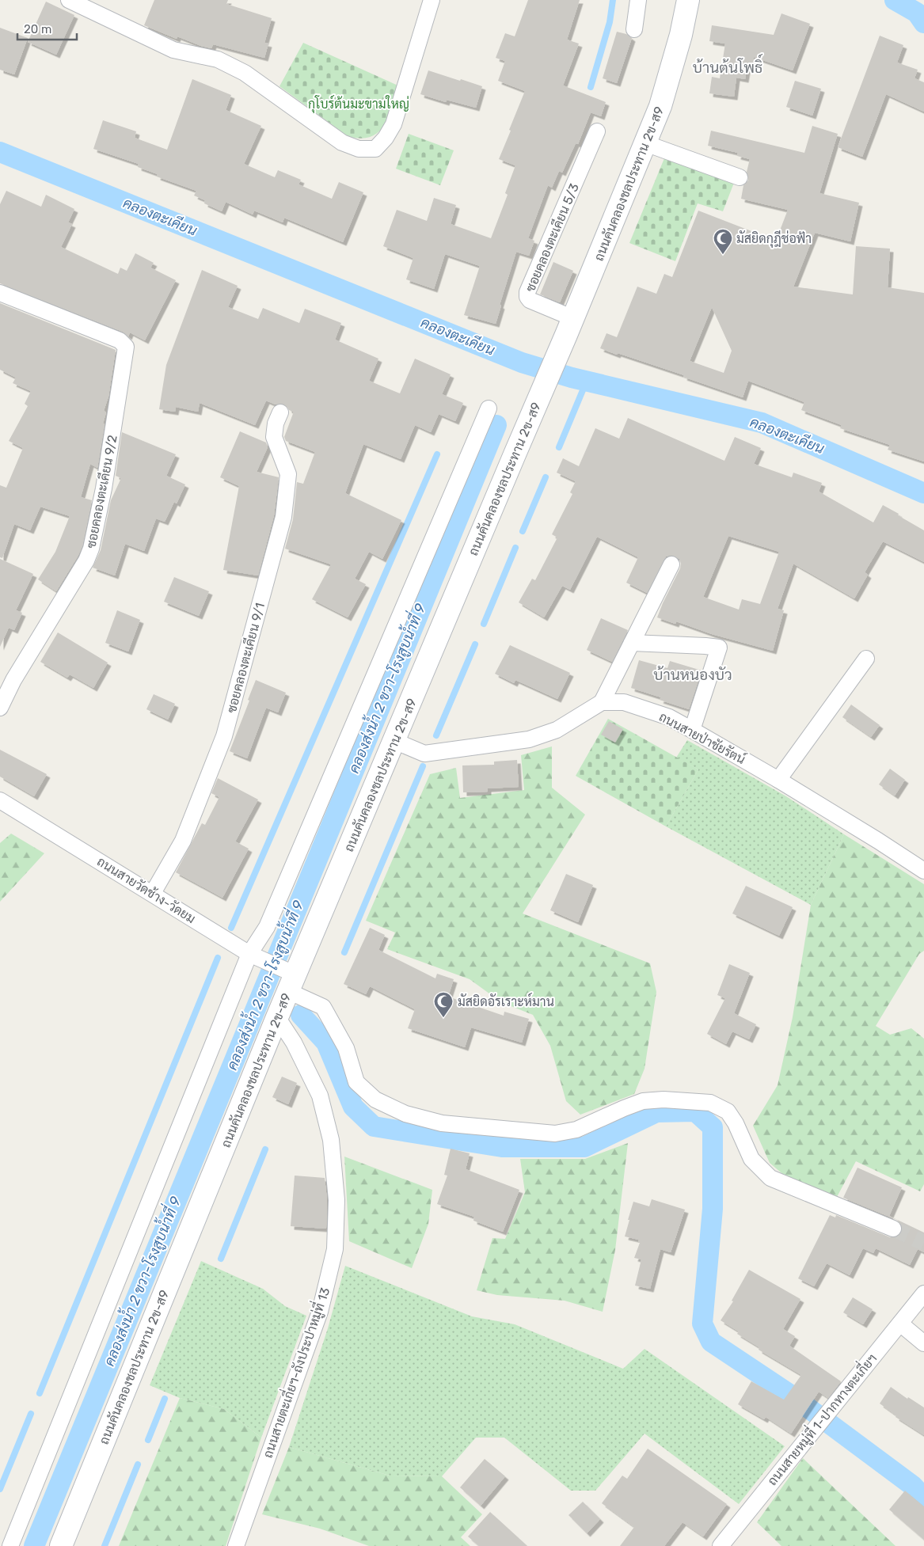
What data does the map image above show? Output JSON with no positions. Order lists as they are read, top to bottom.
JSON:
{
  "streets": {
    "street": [
      "ถนนคันคลองชลประทาน 2ข-ส9",
      "ซอยคลองตะเคียน 5/3",
      "ซอยคลองตะเคียน 9/2",
      "ซอยคลองตะเคียน 9/1",
      "ถนนสายป่าชัยรัตน์",
      "ถนนสายวัดช้าง-วัดยม",
      "ถนนสายตะเกี่ยฯ-ถังประปาหมู่ที่ 13",
      "ถนนสายหมู่ที่ 1-ปากทางตะเกี่ยฯ"
    ]
  },
  "crossings": [
    ["ถนนคันคลองชลประทาน 2ข-ส9", "ซอยคลองตะเคียน 5/3"],
    ["ถนนคันคลองชลประทาน 2ข-ส9", "ถนนสายวัดช้าง-วัดยม"],
    ["ถนนคันคลองชลประทาน 2ข-ส9", "ถนนสายตะเกี่ยฯ-ถังประปาหมู่ที่ 13"],
    ["ซอยคลองตะเคียน 9/1", "ถนนสายวัดช้าง-วัดยม"]
  ],
  "districts": ["บ้านต้นโพธิ์", "บ้านหนองบัว"],
  "water": ["คลองตะเคียน", "คลองส่งน้ำ 2 ขวา-โรงสูบน้ำที่ 9"],
  "parks": ["กุโบร์ต้นมะขามใหญ่"],
  "places": {
    "mosque": ["มัสยิดกุฎีช่อฟ้า", "มัสยิดอัรเราะห์มาน"]
  },
  "scale_bar": "20 m"
}
